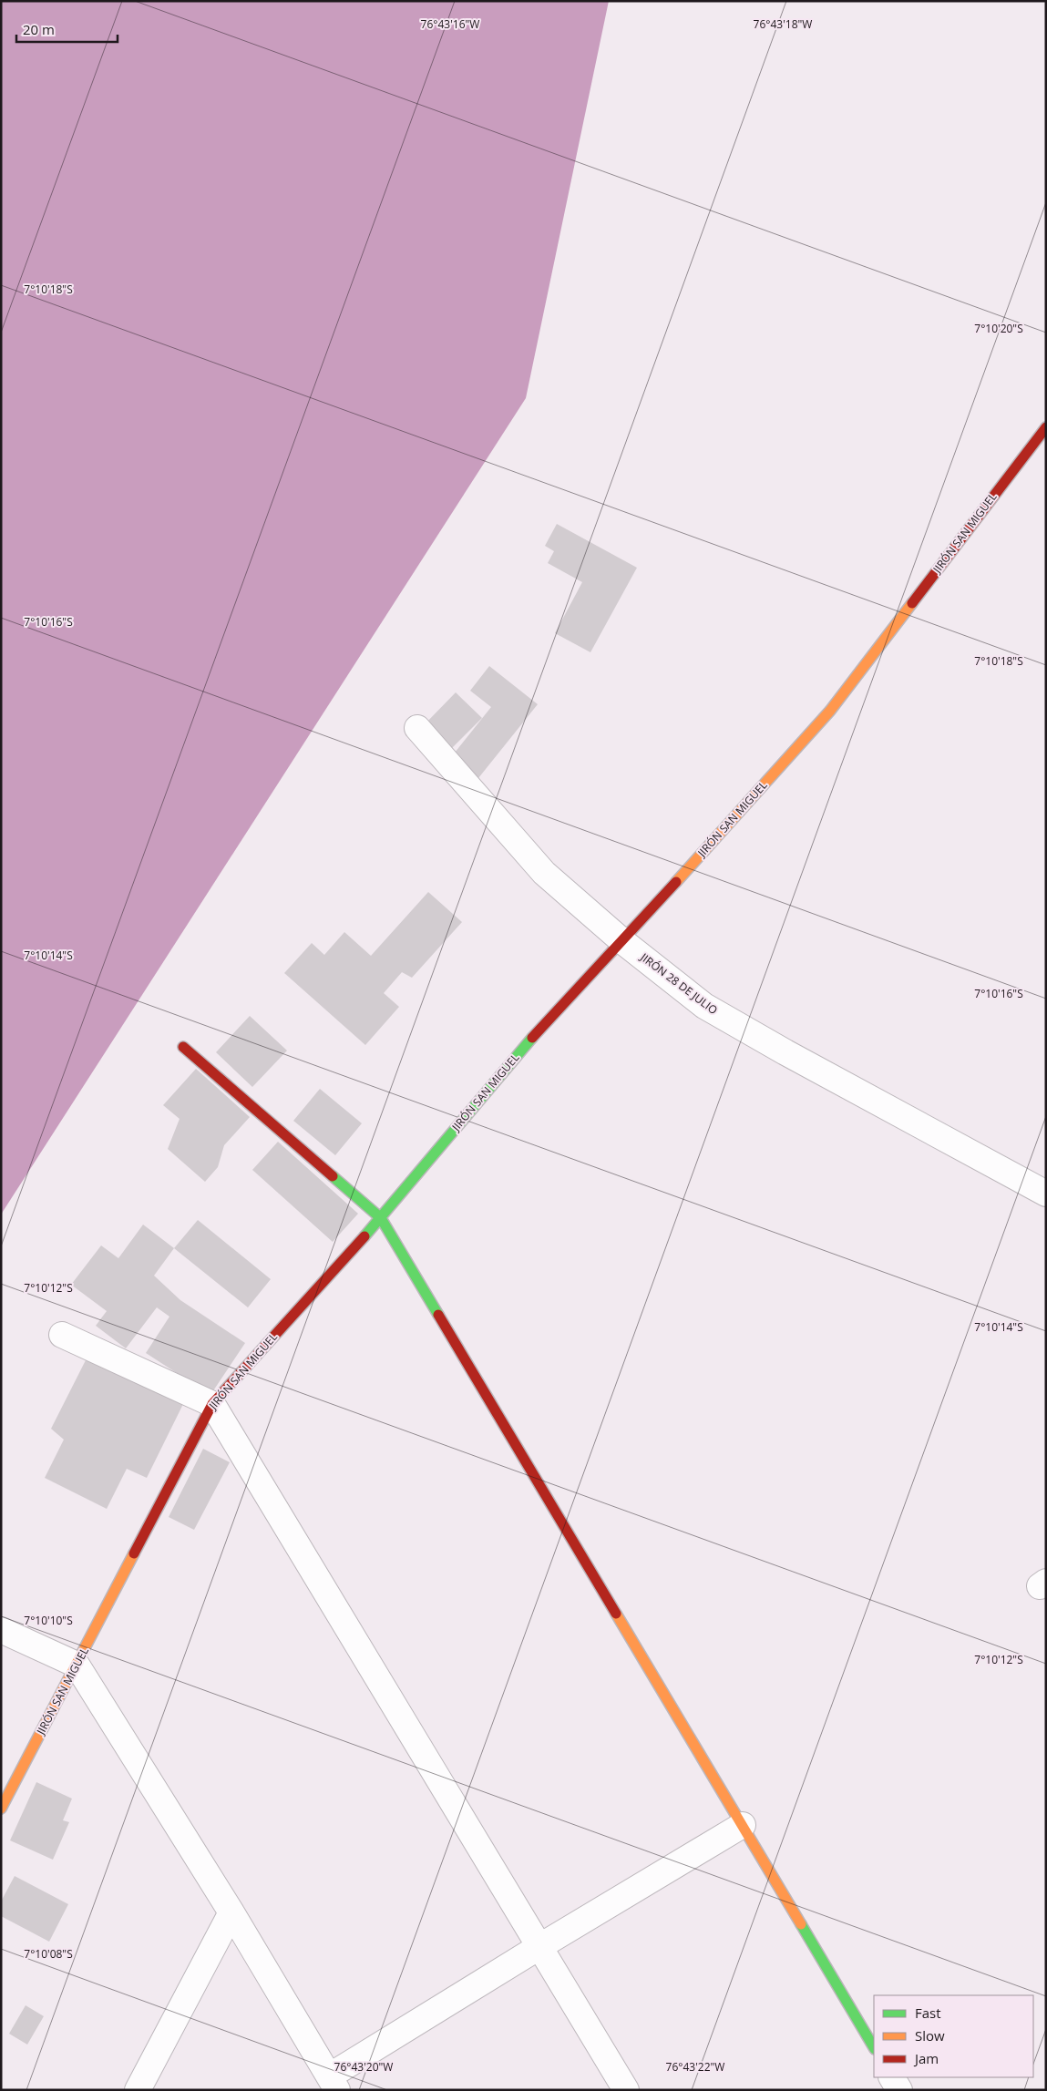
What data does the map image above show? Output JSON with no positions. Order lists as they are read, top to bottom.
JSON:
{
  "streets": {
    "street": ["JIRÓN SAN MIGUEL", "JIRÓN 28 DE JULIO"]
  },
  "crossings": [
    ["JIRÓN SAN MIGUEL", "JIRÓN 28 DE JULIO"]
  ],
  "legend": ["Fast", "Slow", "Jam"],
  "scale_bar": "20 m",
  "coordinates": [
    "76°43'16\"W",
    "76°43'18\"W",
    "7°10'18\"S",
    "7°10'20\"S",
    "7°10'16\"S",
    "7°10'14\"S",
    "7°10'12\"S",
    "7°10'10\"S",
    "7°10'08\"S",
    "76°43'20\"W",
    "76°43'22\"W"
  ]
}
